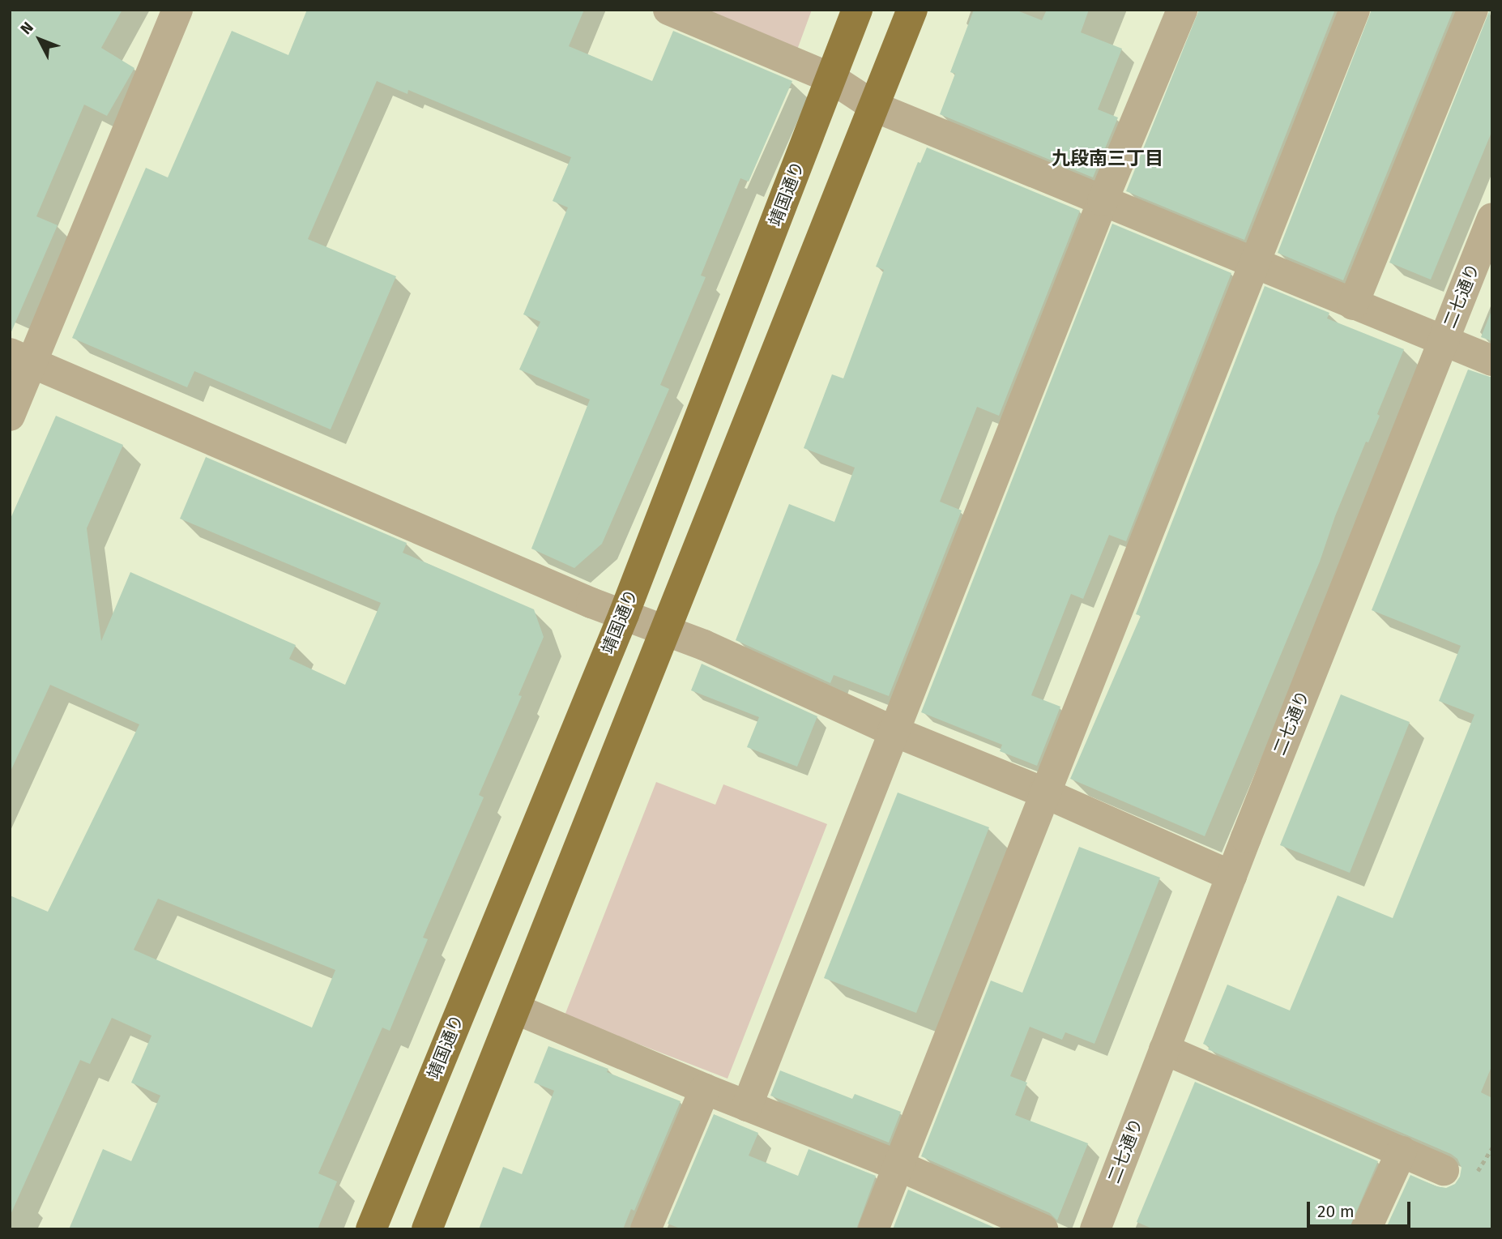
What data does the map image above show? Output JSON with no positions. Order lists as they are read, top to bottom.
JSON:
{
  "streets": {
    "main road": ["靖国通り"],
    "street": ["二七通り"]
  },
  "districts": ["九段南三丁目"],
  "scale_bar": "20 m",
  "north": "top left"
}
